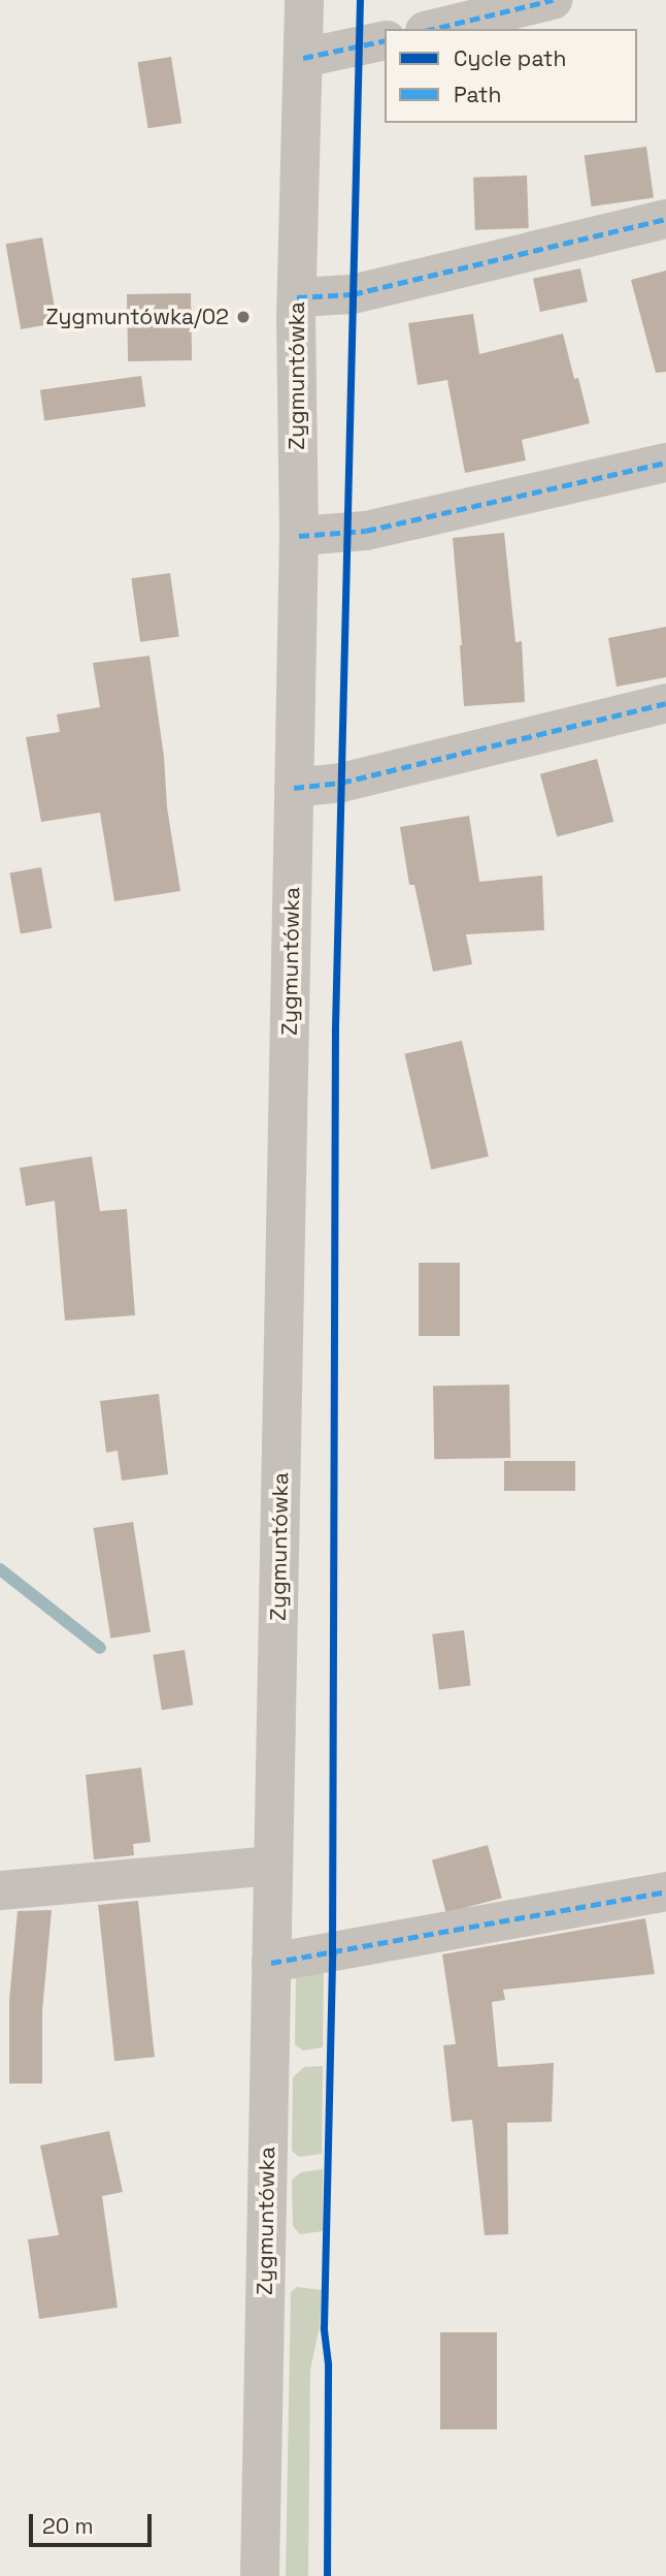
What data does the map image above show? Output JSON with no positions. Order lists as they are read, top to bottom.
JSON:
{
  "streets": {
    "street": ["Zygmuntówka"]
  },
  "places": ["Zygmuntówka/02"],
  "legend": ["Cycle path", "Path"],
  "scale_bar": "20 m"
}
